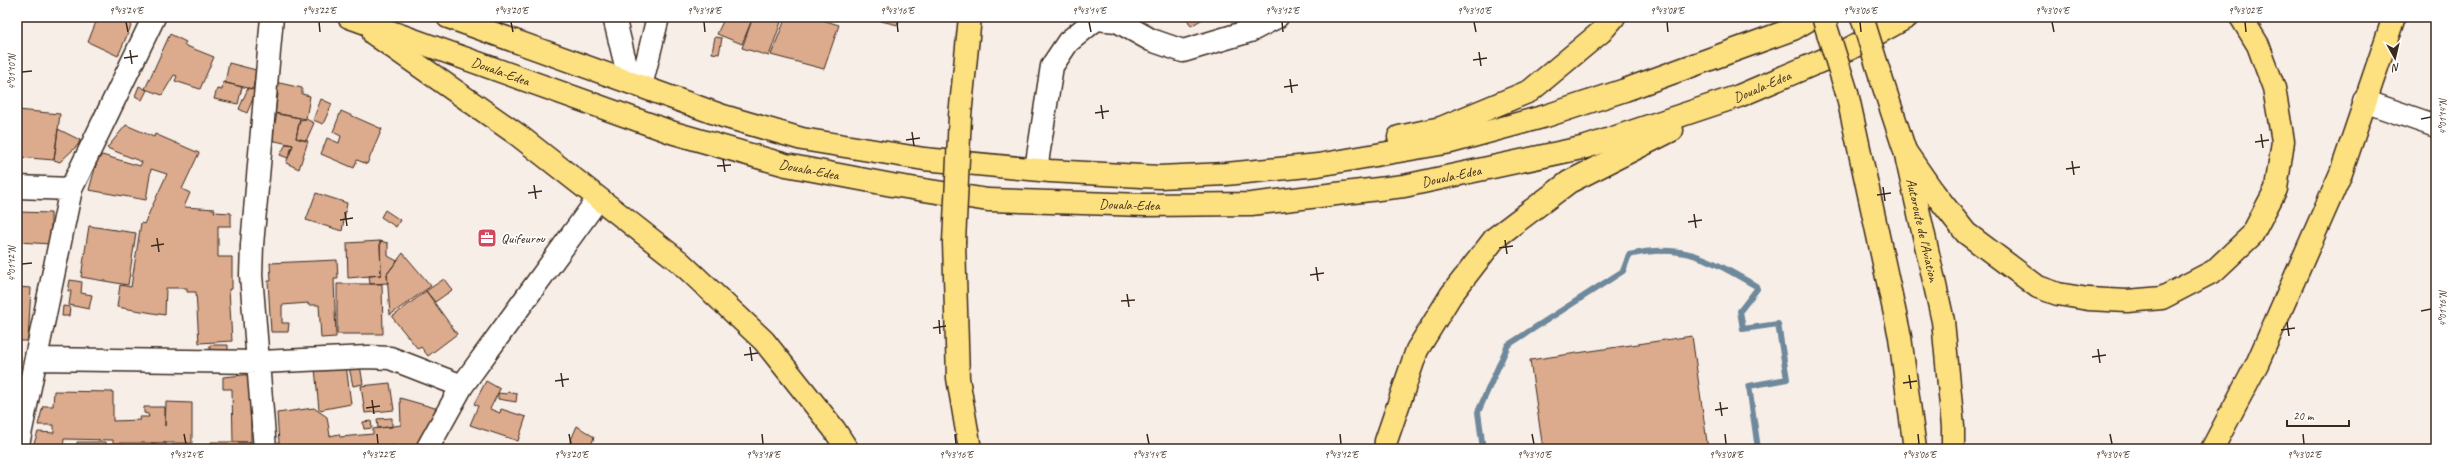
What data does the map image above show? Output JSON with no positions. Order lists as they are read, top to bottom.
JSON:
{
  "streets": {
    "highway": ["Douala-Edea", "Autoroute de l'Aviation"]
  },
  "places": {
    "office": ["Quifeurou"]
  },
  "scale_bar": "20 m",
  "north": "bottom",
  "coordinates": [
    "9°43'24\"E",
    "9°43'22\"E",
    "9°43'20\"E",
    "9°43'18\"E",
    "9°43'16\"E",
    "9°43'14\"E",
    "9°43'12\"E",
    "9°43'10\"E",
    "9°43'08\"E",
    "9°43'06\"E",
    "9°43'04\"E",
    "9°43'02\"E",
    "4°01'10\"N",
    "4°01'14\"N",
    "4°01'12\"N",
    "4°01'16\"N"
  ]
}
